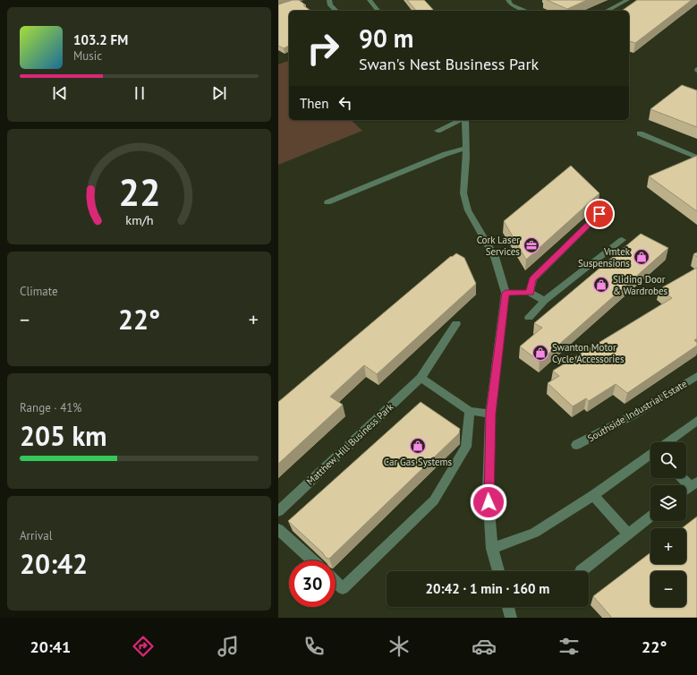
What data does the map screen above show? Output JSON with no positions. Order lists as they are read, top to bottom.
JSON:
{
  "streets": {
    "street": ["Southside Industrial Estate", "Matthew Hill Business Park"]
  },
  "places": {
    "office": ["Cork Laser Services"],
    "shop": [
      "Vmtek Suspensions",
      "Sliding Door & Wardrobes",
      "Swanton Motor Cycle Accessories",
      "Car Gas Systems"
    ]
  },
  "page": {
    "turn": ["90 m", "Swan's Nest Business Park"],
    "song": ["103.2 FM", "Music"],
    "then": "Then",
    "tile": [
      "Climate",
      ["Range · 41%", "205 km"],
      ["Arrival", "20:42"]
    ],
    "heat": ["−", "22°", "+"],
    "map_buttons": ["+", "−"],
    "limit": "30",
    "trip": "20:42 · 1 min · 160 m",
    "tabs": ["20:41", "22°"],
    "gauge": ["22", "km/h"]
  }
}
